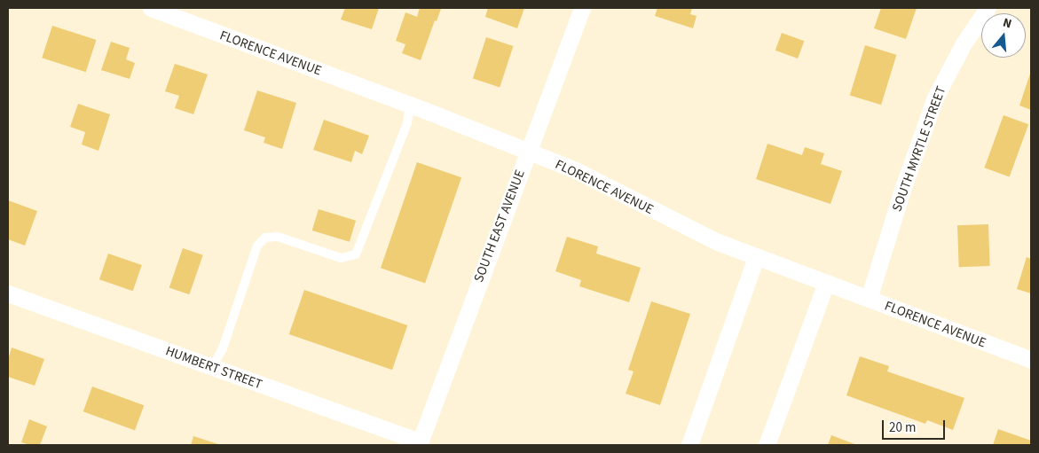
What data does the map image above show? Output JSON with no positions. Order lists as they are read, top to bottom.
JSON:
{
  "streets": {
    "street": [
      "FLORENCE AVENUE",
      "SOUTH MYRTLE STREET",
      "SOUTH EAST AVENUE",
      "HUMBERT STREET"
    ]
  },
  "crossings": [
    ["FLORENCE AVENUE", "SOUTH MYRTLE STREET"],
    ["FLORENCE AVENUE", "SOUTH EAST AVENUE"],
    ["SOUTH EAST AVENUE", "HUMBERT STREET"]
  ],
  "scale_bar": "20 m",
  "north": "top"
}
